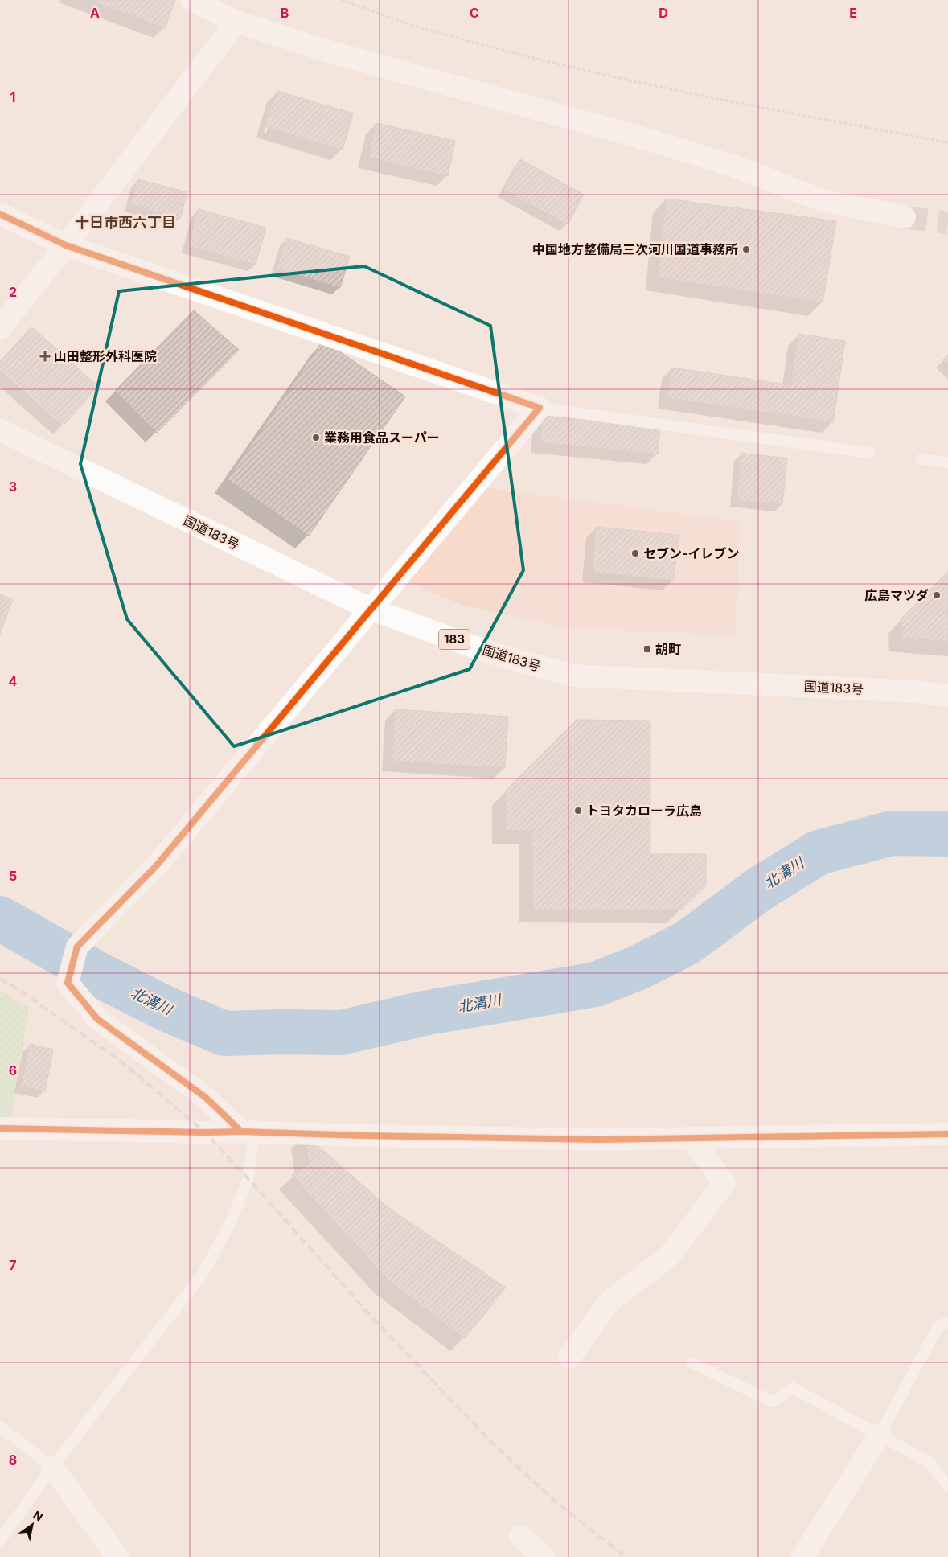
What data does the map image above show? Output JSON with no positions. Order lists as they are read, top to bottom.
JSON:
{
  "streets": {
    "main road": ["国道183号", "183"]
  },
  "districts": ["十日市西六丁目"],
  "water": ["北溝川"],
  "places": {
    "other": [
      "中国地方整備局三次河川国道事務所",
      "業務用食品スーパー",
      "セブン-イレブン",
      "広島マツダ",
      "トヨタカローラ広島"
    ],
    "health": ["山田整形外科医院"],
    "transit": ["胡町"]
  },
  "north": "top right",
  "grid": {
    "columns": [
      "A",
      "B",
      "C",
      "D",
      "E"
    ],
    "rows": [
      "1",
      "2",
      "3",
      "4",
      "5",
      "6",
      "7",
      "8"
    ]
  }
}
